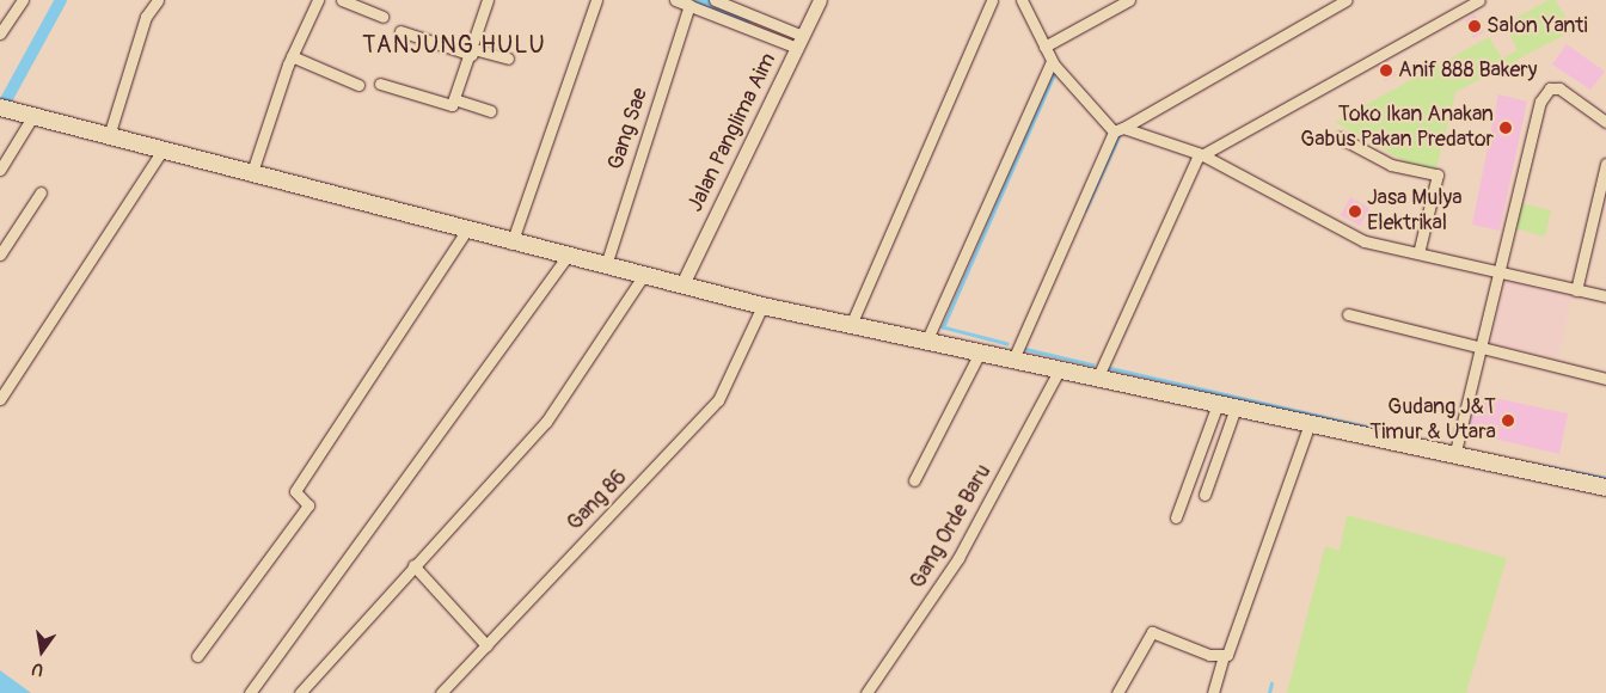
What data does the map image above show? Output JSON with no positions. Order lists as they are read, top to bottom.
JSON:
{
  "streets": {
    "street": [
      "Gang Sae",
      "Jalan Panglima Aim",
      "Gang 86",
      "Gang Orde Baru"
    ]
  },
  "districts": ["TANJUNG HULU"],
  "places": [
    "Salon Yanti",
    "Anif 888 Bakery",
    "Toko Ikan Anakan Gabus Pakan Predator",
    "Jasa Mulya Elektrikal",
    "Gudang J&T Timur & Utara"
  ],
  "north": "bottom"
}
